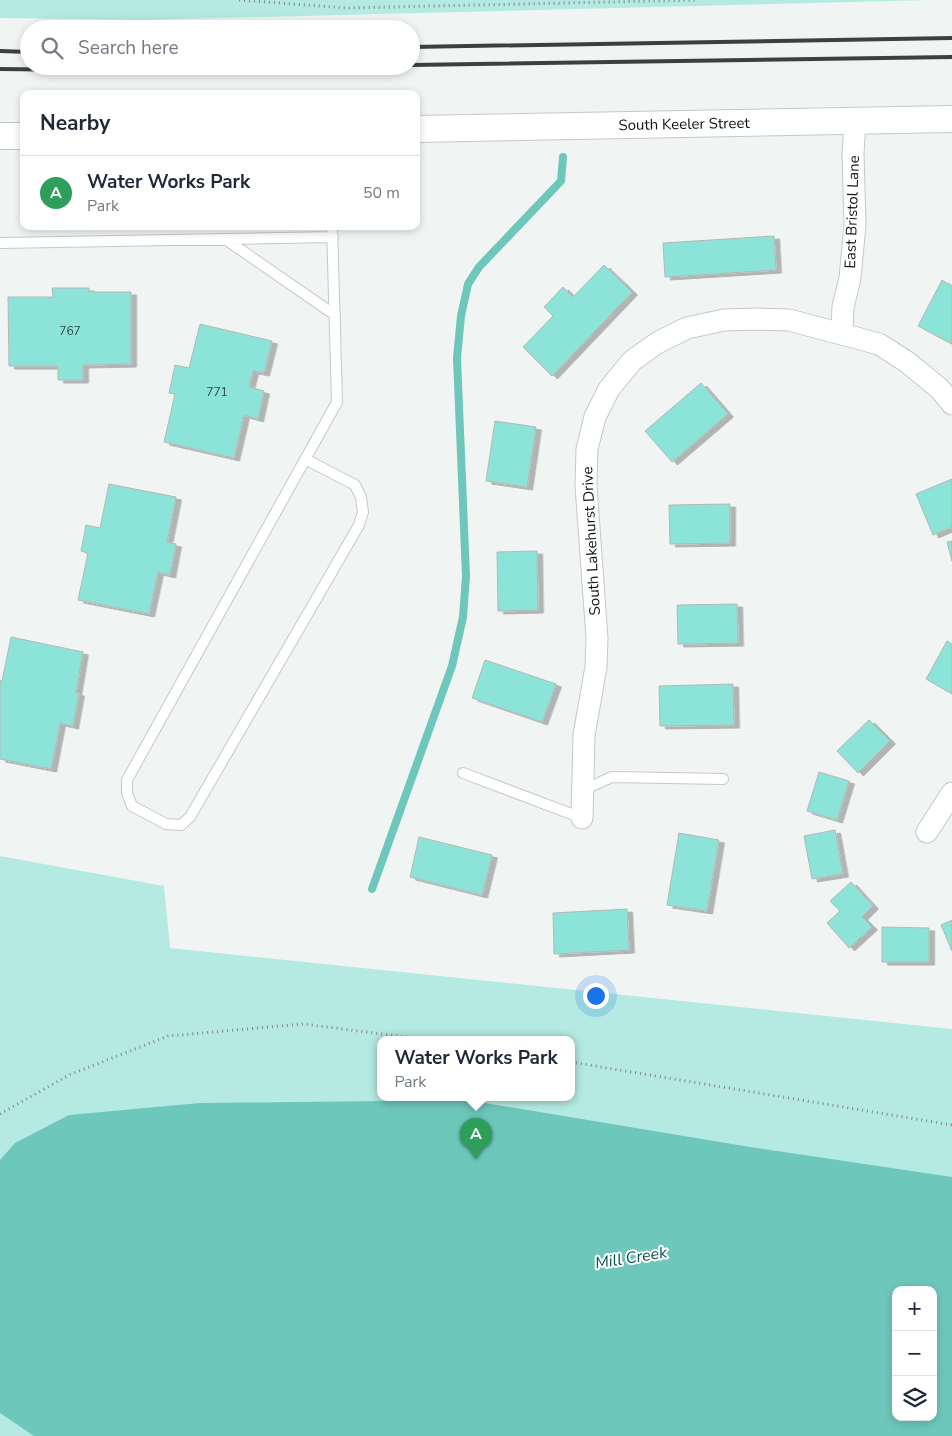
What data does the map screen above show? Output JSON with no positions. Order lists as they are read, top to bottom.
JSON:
{
  "streets": {
    "street": ["South Keeler Street", "East Bristol Lane", "South Lakehurst Drive"]
  },
  "crossings": [
    ["South Keeler Street", "East Bristol Lane"],
    ["East Bristol Lane", "South Lakehurst Drive"]
  ],
  "water": ["Mill Creek"],
  "house_numbers": ["767", "771"],
  "page": {
    "search": "Search here",
    "heading": "Nearby",
    "list": [
      {
        "mark": "A",
        "name": "Water Works Park",
        "note": "Park",
        "value": "50 m"
      }
    ],
    "popup": ["Water Works Park", "Park"],
    "pins": "A",
    "map_buttons": ["+", "−"]
  }
}
